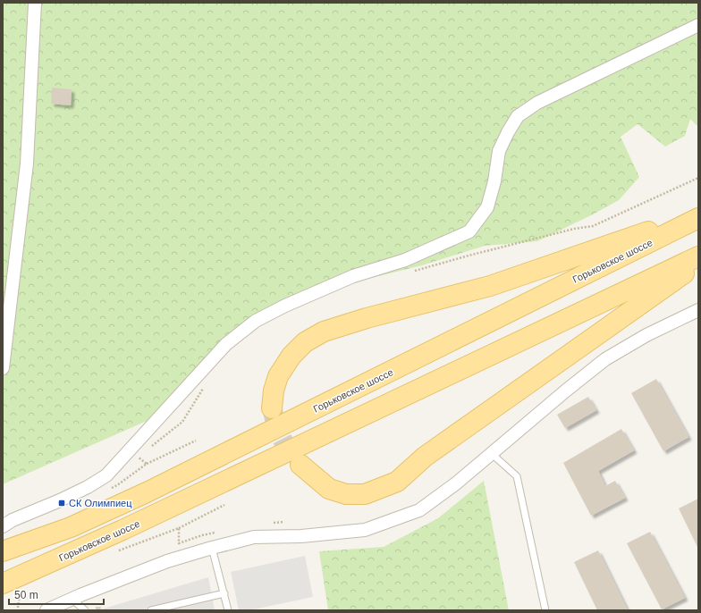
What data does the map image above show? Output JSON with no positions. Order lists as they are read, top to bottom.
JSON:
{
  "streets": {
    "main road": ["Горьковское шоссе"]
  },
  "places": {
    "transit": ["СК Олимпиец"]
  },
  "scale_bar": "50 m"
}
